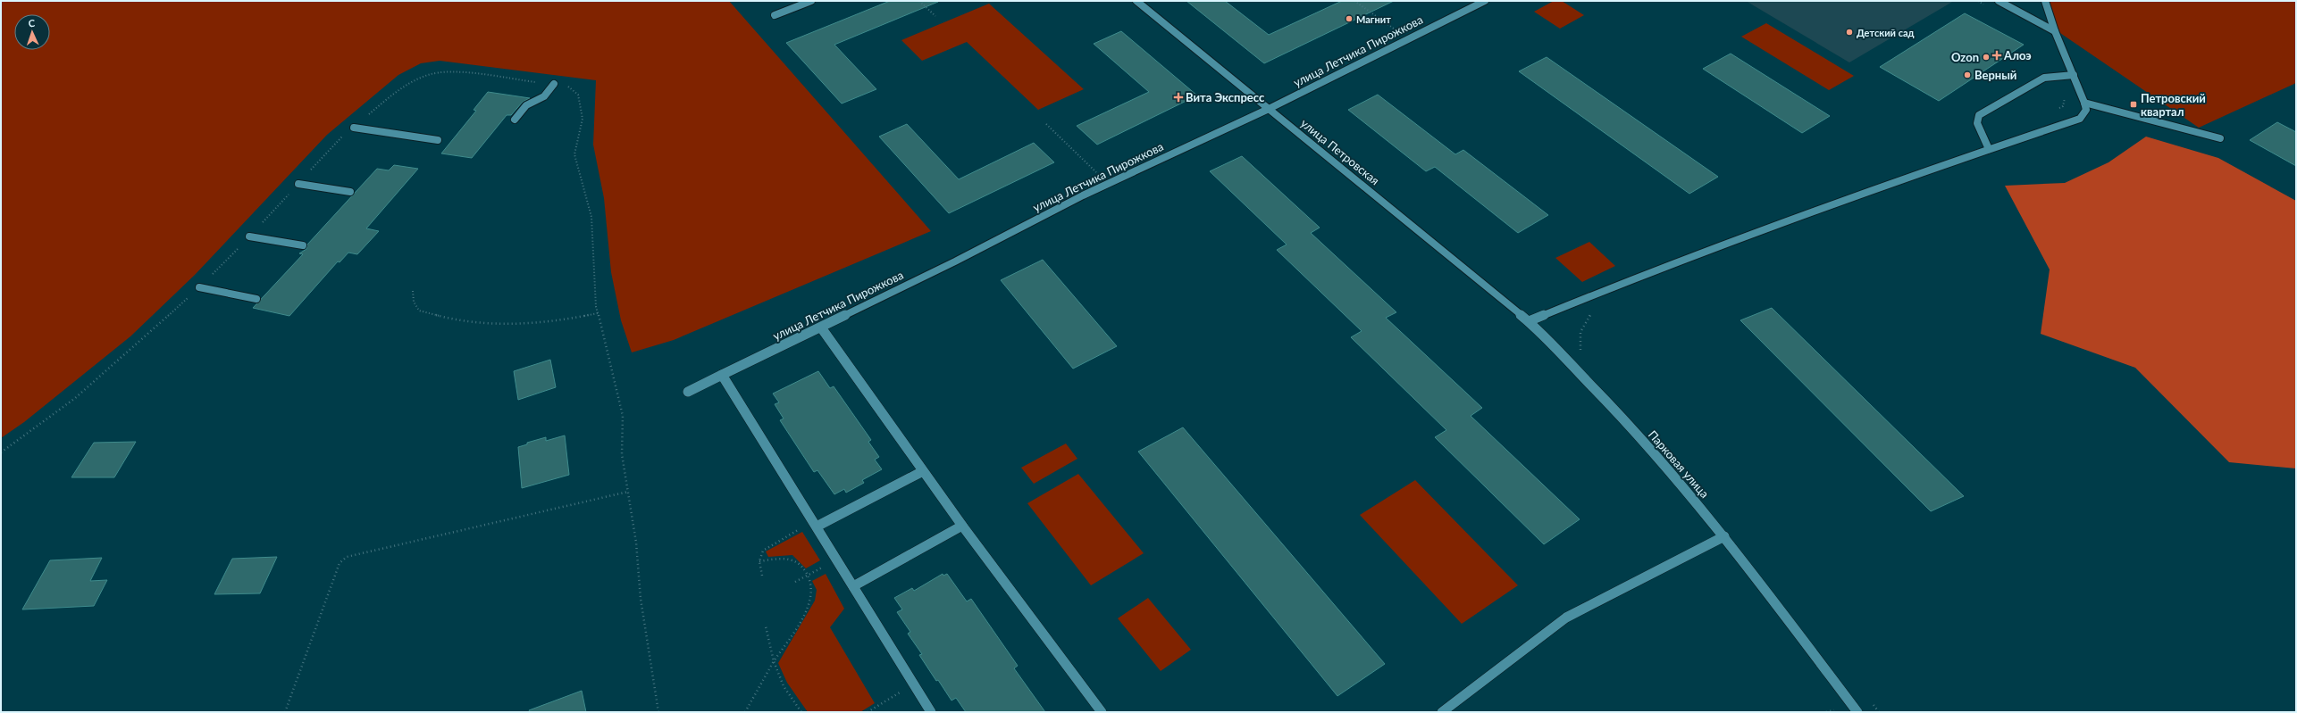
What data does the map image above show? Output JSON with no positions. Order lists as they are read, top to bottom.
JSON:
{
  "streets": {
    "street": ["улица Летчика Пирожкова", "улица Петровская", "Парковая улица"]
  },
  "crossings": [
    ["улица Летчика Пирожкова", "улица Петровская"],
    ["улица Петровская", "Парковая улица"]
  ],
  "places": {
    "other": [
      "Магнит",
      "Детский сад",
      "Ozon",
      "Верный"
    ],
    "health": ["Алоэ", "Вита Экспресс"],
    "transit": ["Петровский квартал"]
  },
  "north": "top"
}
